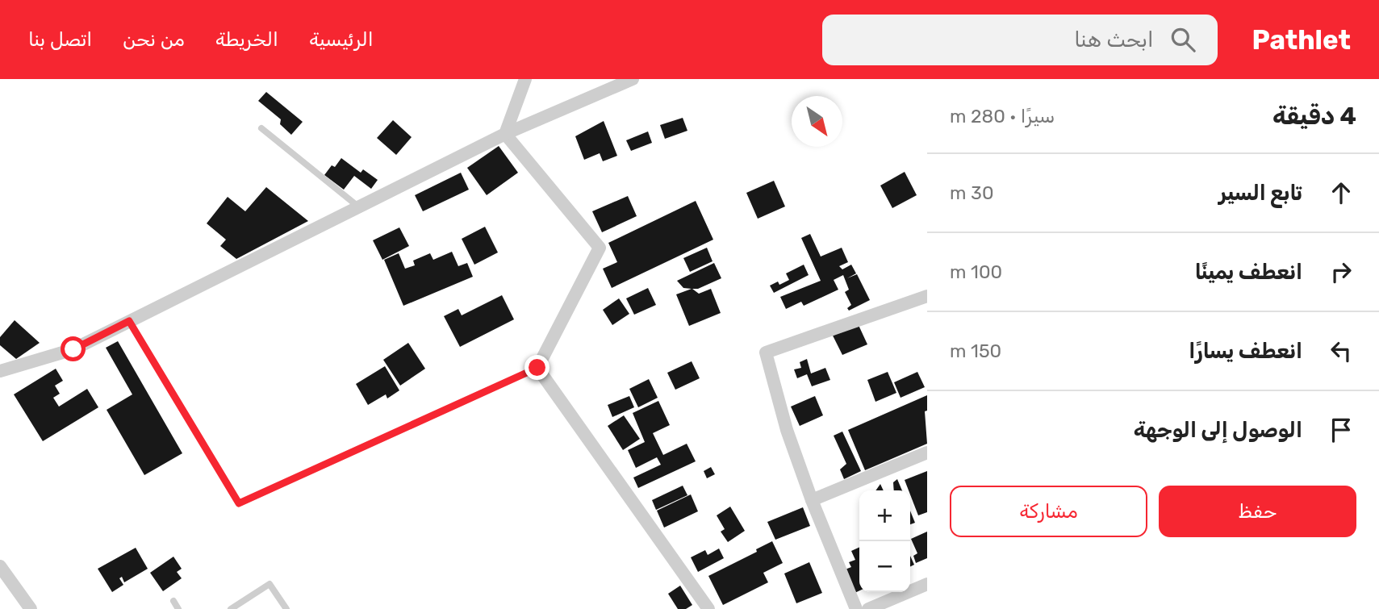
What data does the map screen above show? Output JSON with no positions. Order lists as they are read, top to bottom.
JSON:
{
  "north": "bottom right",
  "page": {
    "header": "Pathlet",
    "search": "ابحث هنا",
    "nav": [
      "الرئيسية",
      "الخريطة",
      "من نحن",
      "اتصل بنا"
    ],
    "heading": ["4 دقيقة", "سيرًا · 280 m"],
    "list": [
      ["تابع السير", "30 m"],
      ["انعطف يمينًا", "100 m"],
      ["انعطف يسارًا", "150 m"],
      "الوصول إلى الوجهة"
    ],
    "buttons": ["حفظ", "مشاركة"],
    "map_buttons": ["+", "−"]
  }
}
